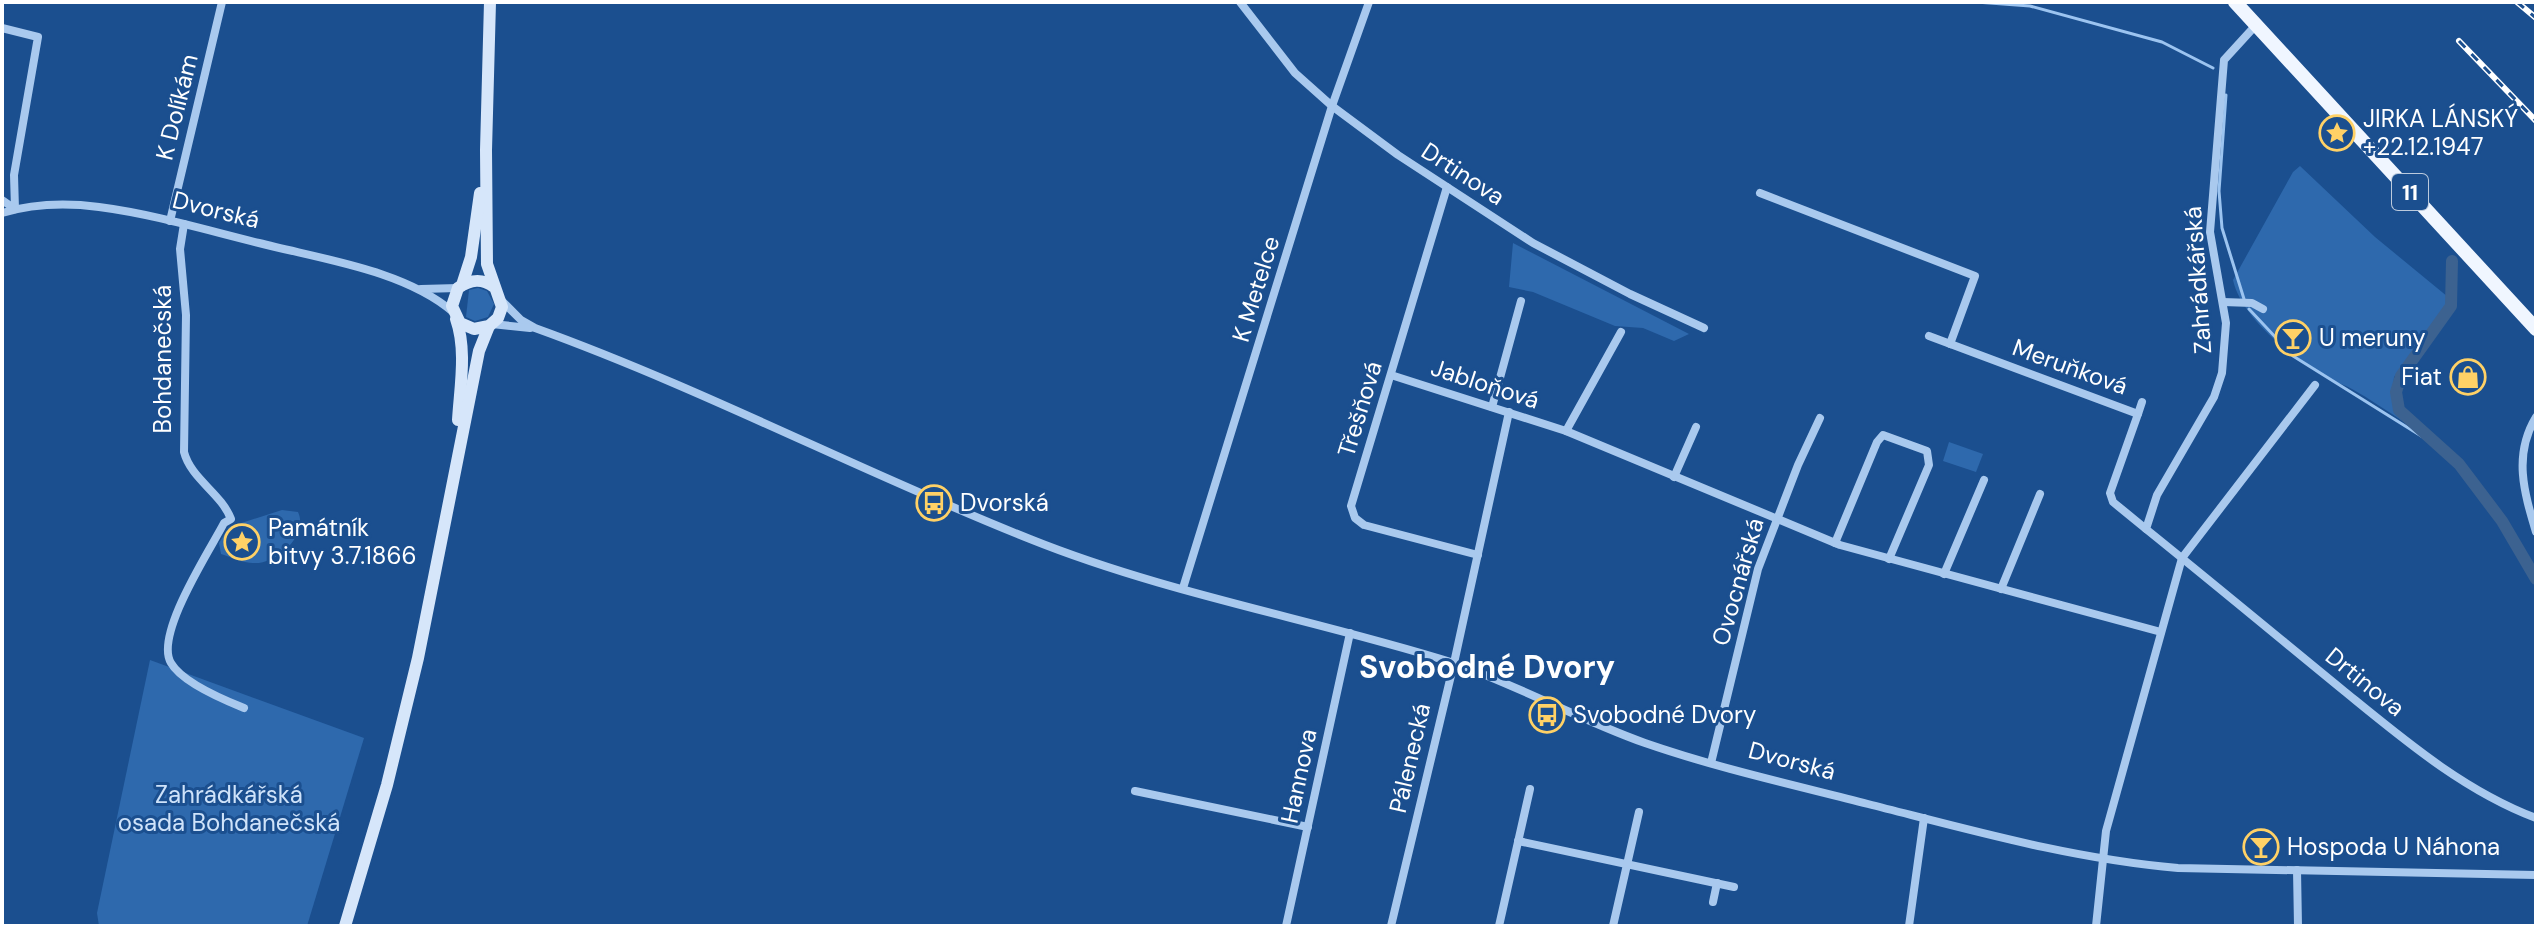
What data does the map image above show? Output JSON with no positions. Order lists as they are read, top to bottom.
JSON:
{
  "streets": {
    "main road": ["11", "Dvorská"],
    "street": [
      "K Dolíkám",
      "Drtinova",
      "Zahrádkářská",
      "K Metelce",
      "Bohdanečská",
      "Meruňková",
      "Jabloňová",
      "Třešňová",
      "Ovocnářská",
      "Pálenecká",
      "Hannova"
    ]
  },
  "crossings": [
    ["K Dolíkám", "Dvorská"],
    ["Drtinova", "K Metelce"],
    ["Drtinova", "Třešňová"],
    ["11", "Zahrádkářská"],
    ["Dvorská", "K Metelce"],
    ["Dvorská", "Bohdanečská"],
    ["Dvorská", "Ovocnářská"],
    ["Dvorská", "Pálenecká"],
    ["Dvorská", "Hannova"],
    ["Zahrádkářská", "Meruňková"],
    ["Jabloňová", "Třešňová"],
    ["Jabloňová", "Ovocnářská"],
    ["Jabloňová", "Pálenecká"],
    ["Třešňová", "Pálenecká"]
  ],
  "districts": ["Svobodné Dvory"],
  "parks": ["Zahrádkářská osada Bohdanečská"],
  "places": {
    "place": ["JIRKA LÁNSKÝ +22.12.1947", "Památník bitvy 3.7.1866"],
    "bar": ["U meruny", "Hospoda U Náhona"],
    "shop": ["Fiat"],
    "bus stop": ["Dvorská", "Svobodné Dvory"]
  }
}
